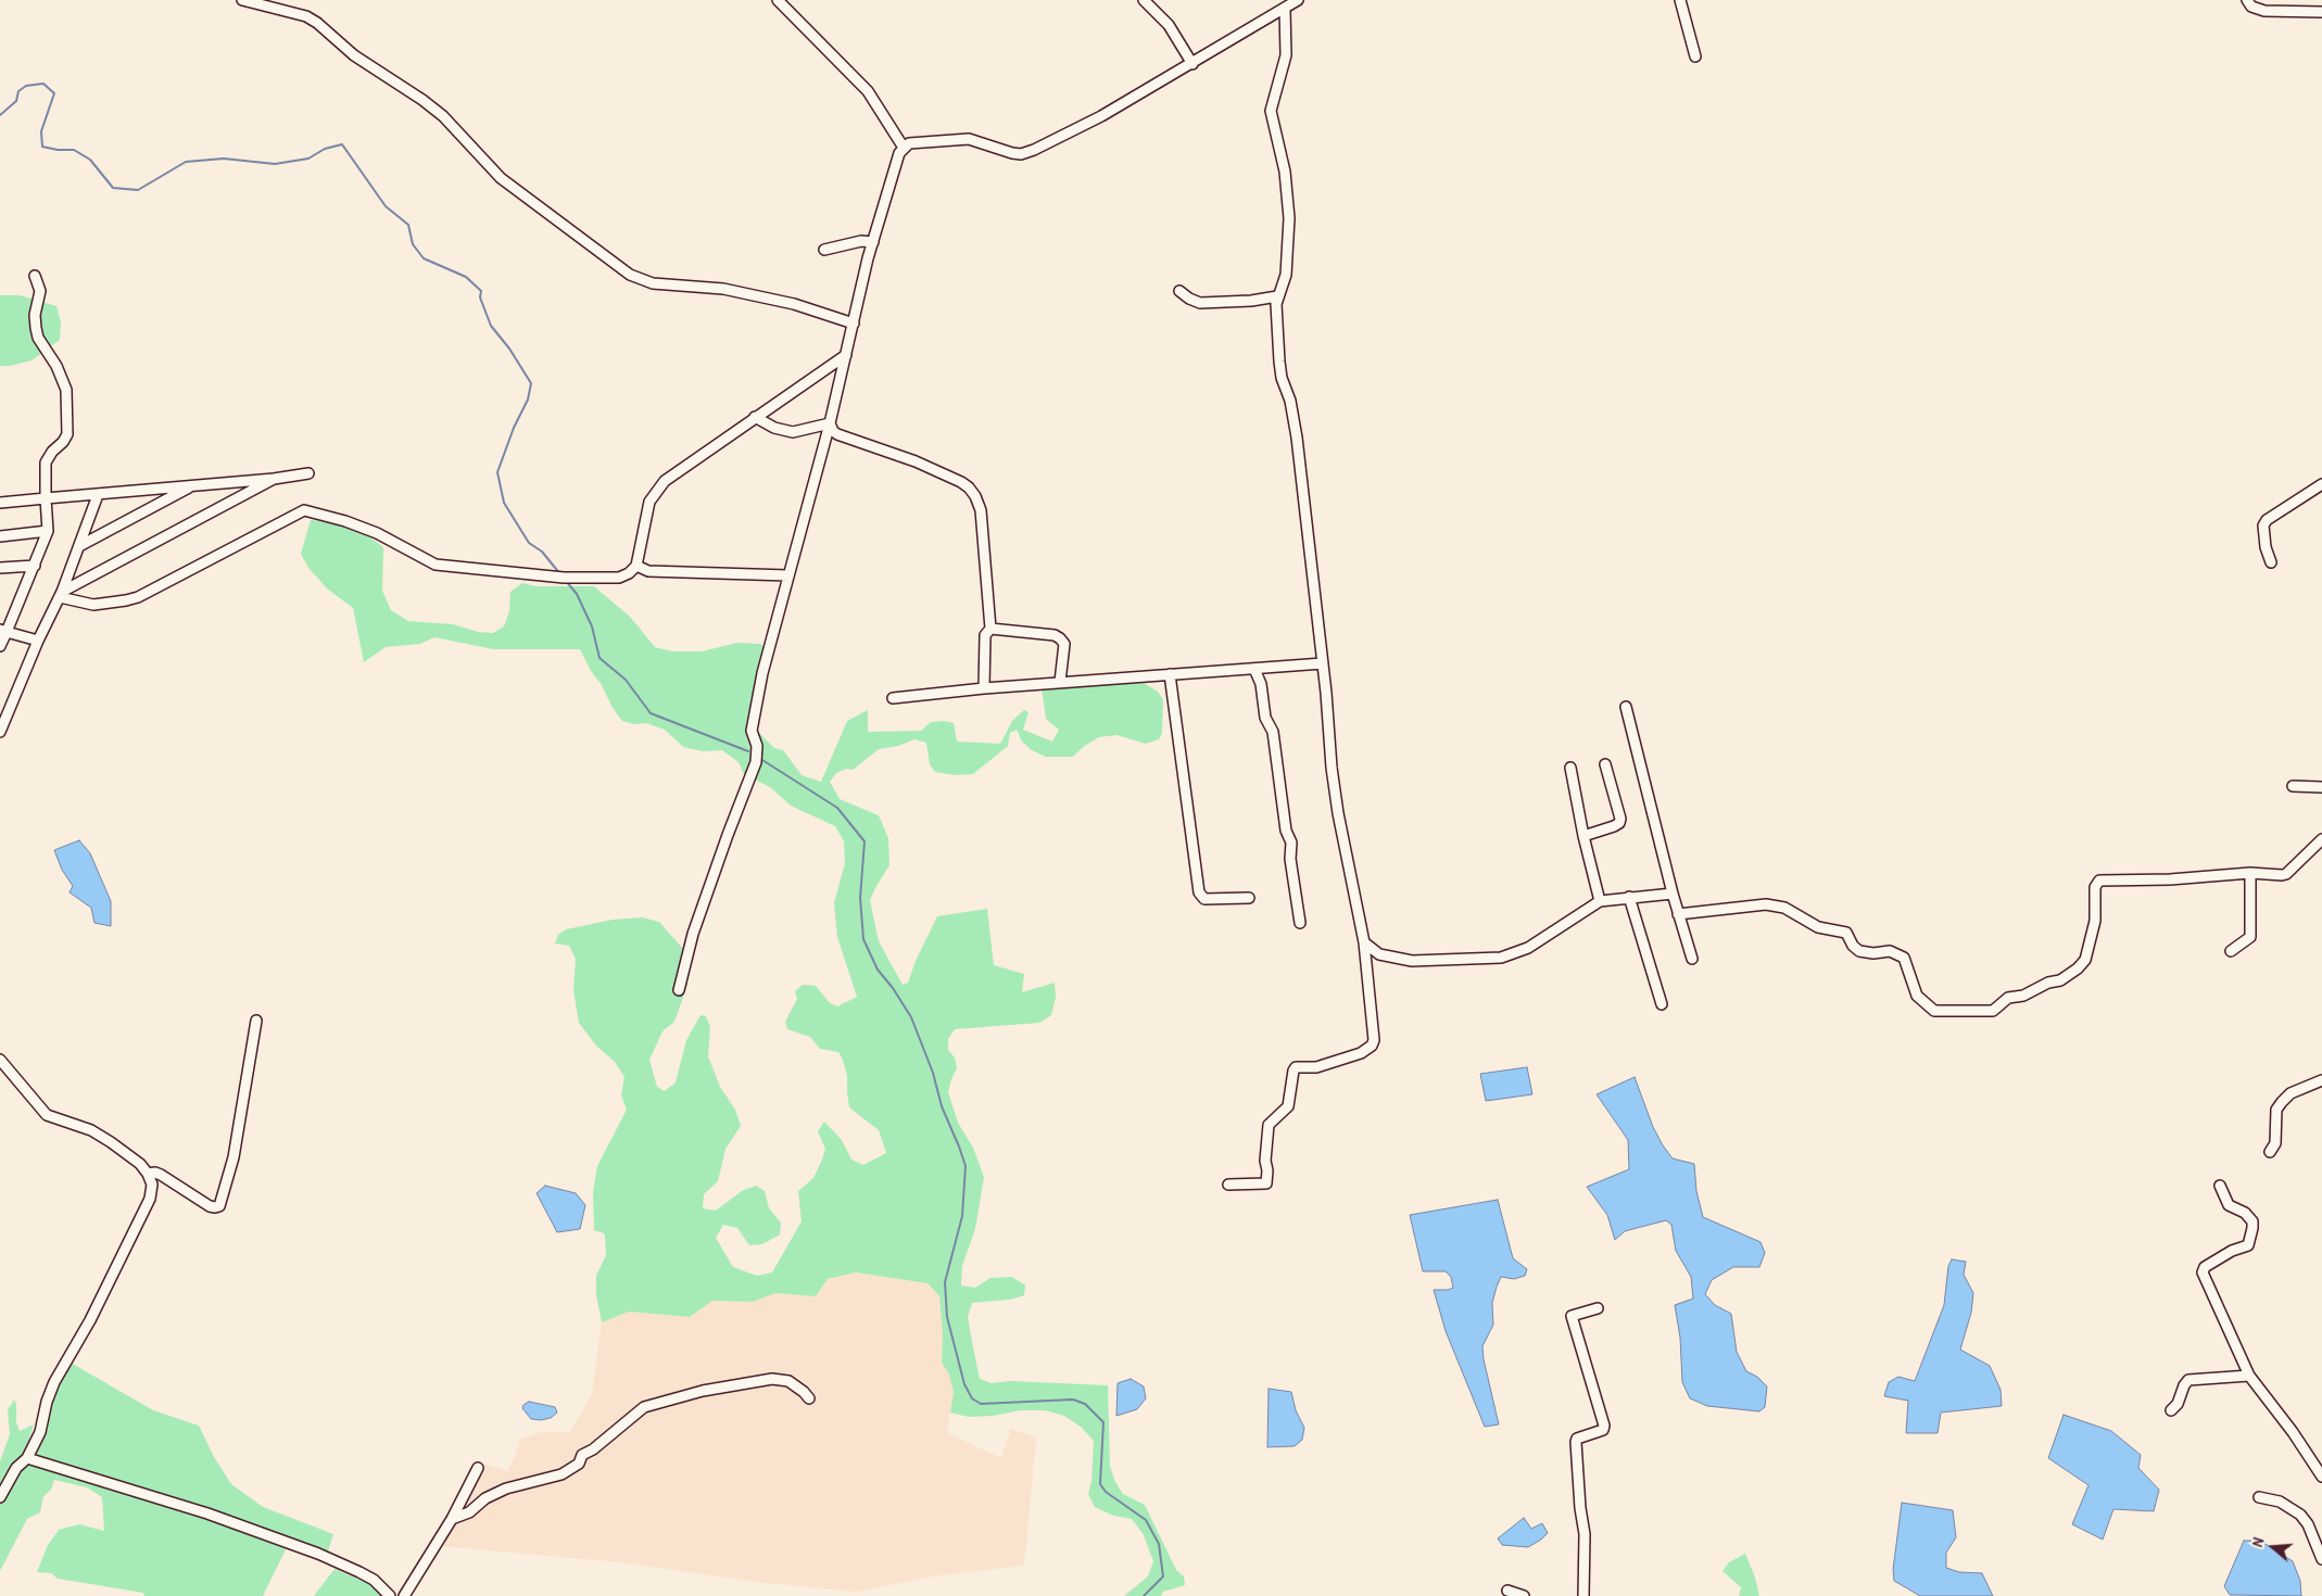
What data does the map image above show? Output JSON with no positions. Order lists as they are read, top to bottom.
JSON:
{
  "north": "left"
}
